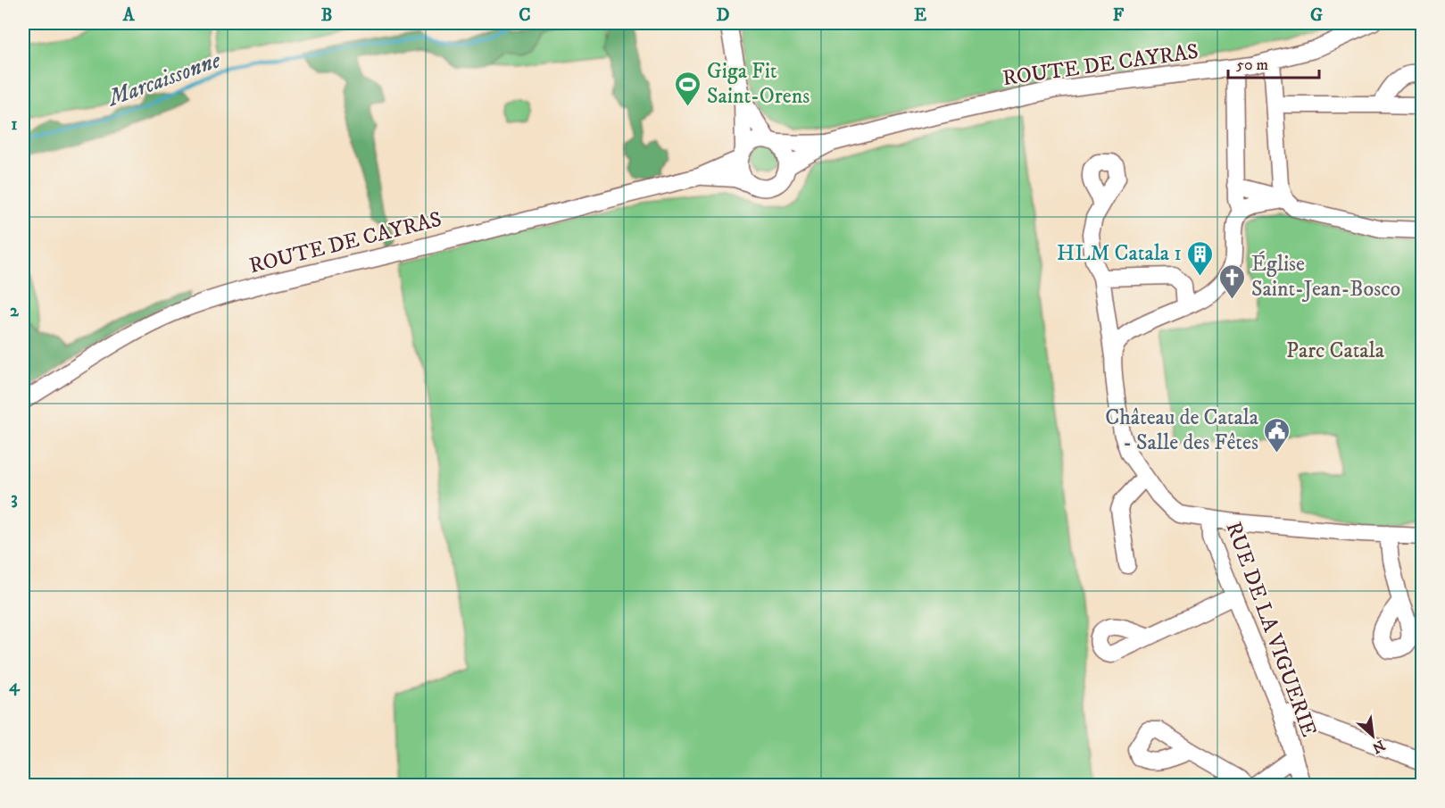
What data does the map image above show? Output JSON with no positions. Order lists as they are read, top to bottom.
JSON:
{
  "streets": {
    "street": ["ROUTE DE CAYRAS", "RUE DE LA VIGUERIE"]
  },
  "water": ["Marcaissonne"],
  "parks": ["Parc Catala"],
  "places": {
    "sports": ["Giga Fit Saint-Orens"],
    "building": ["HLM Catala 1"],
    "church": ["Église Saint-Jean-Bosco"],
    "public building": ["Château de Catala - Salle des Fêtes"]
  },
  "scale_bar": "50 m",
  "north": "bottom right",
  "grid": {
    "columns": [
      "A",
      "B",
      "C",
      "D",
      "E",
      "F",
      "G"
    ],
    "rows": [
      "1",
      "2",
      "3",
      "4"
    ]
  }
}
